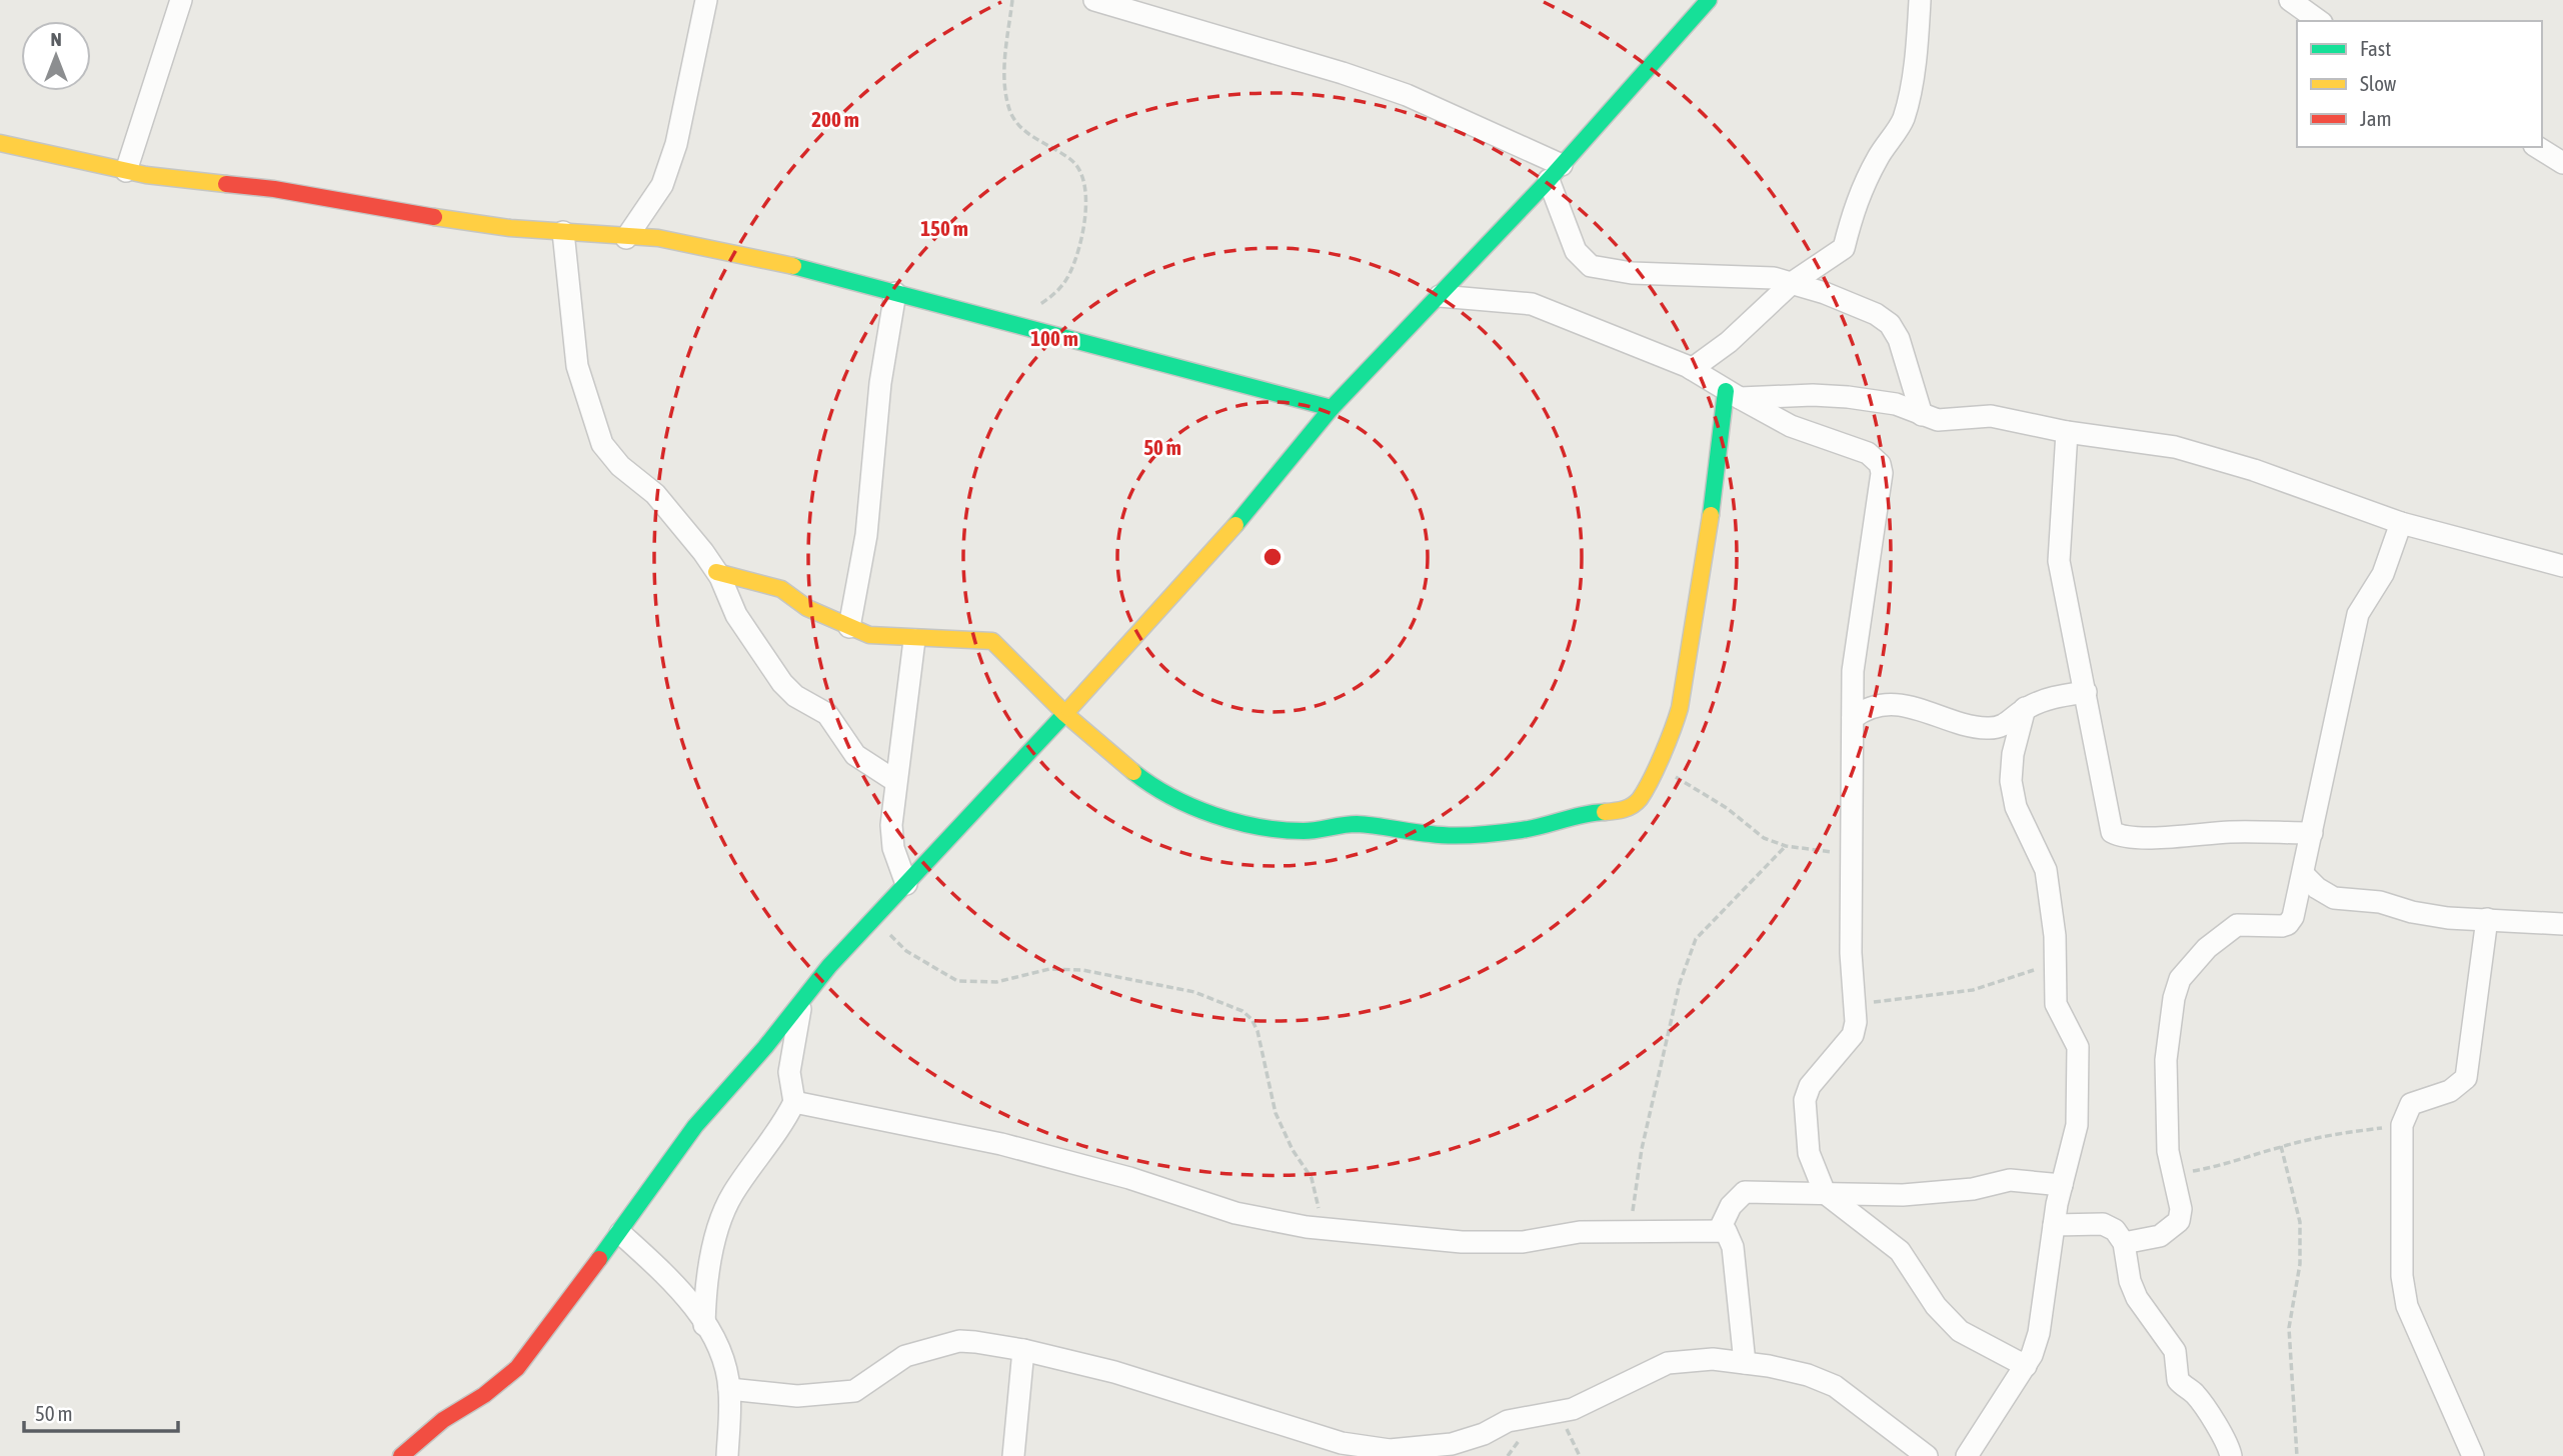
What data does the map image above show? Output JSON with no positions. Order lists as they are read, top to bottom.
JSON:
{
  "legend": ["Fast", "Slow", "Jam"],
  "scale_bar": "50 m",
  "north": "top",
  "rings": [
    "200 m",
    "150 m",
    "100 m",
    "50 m"
  ]
}
